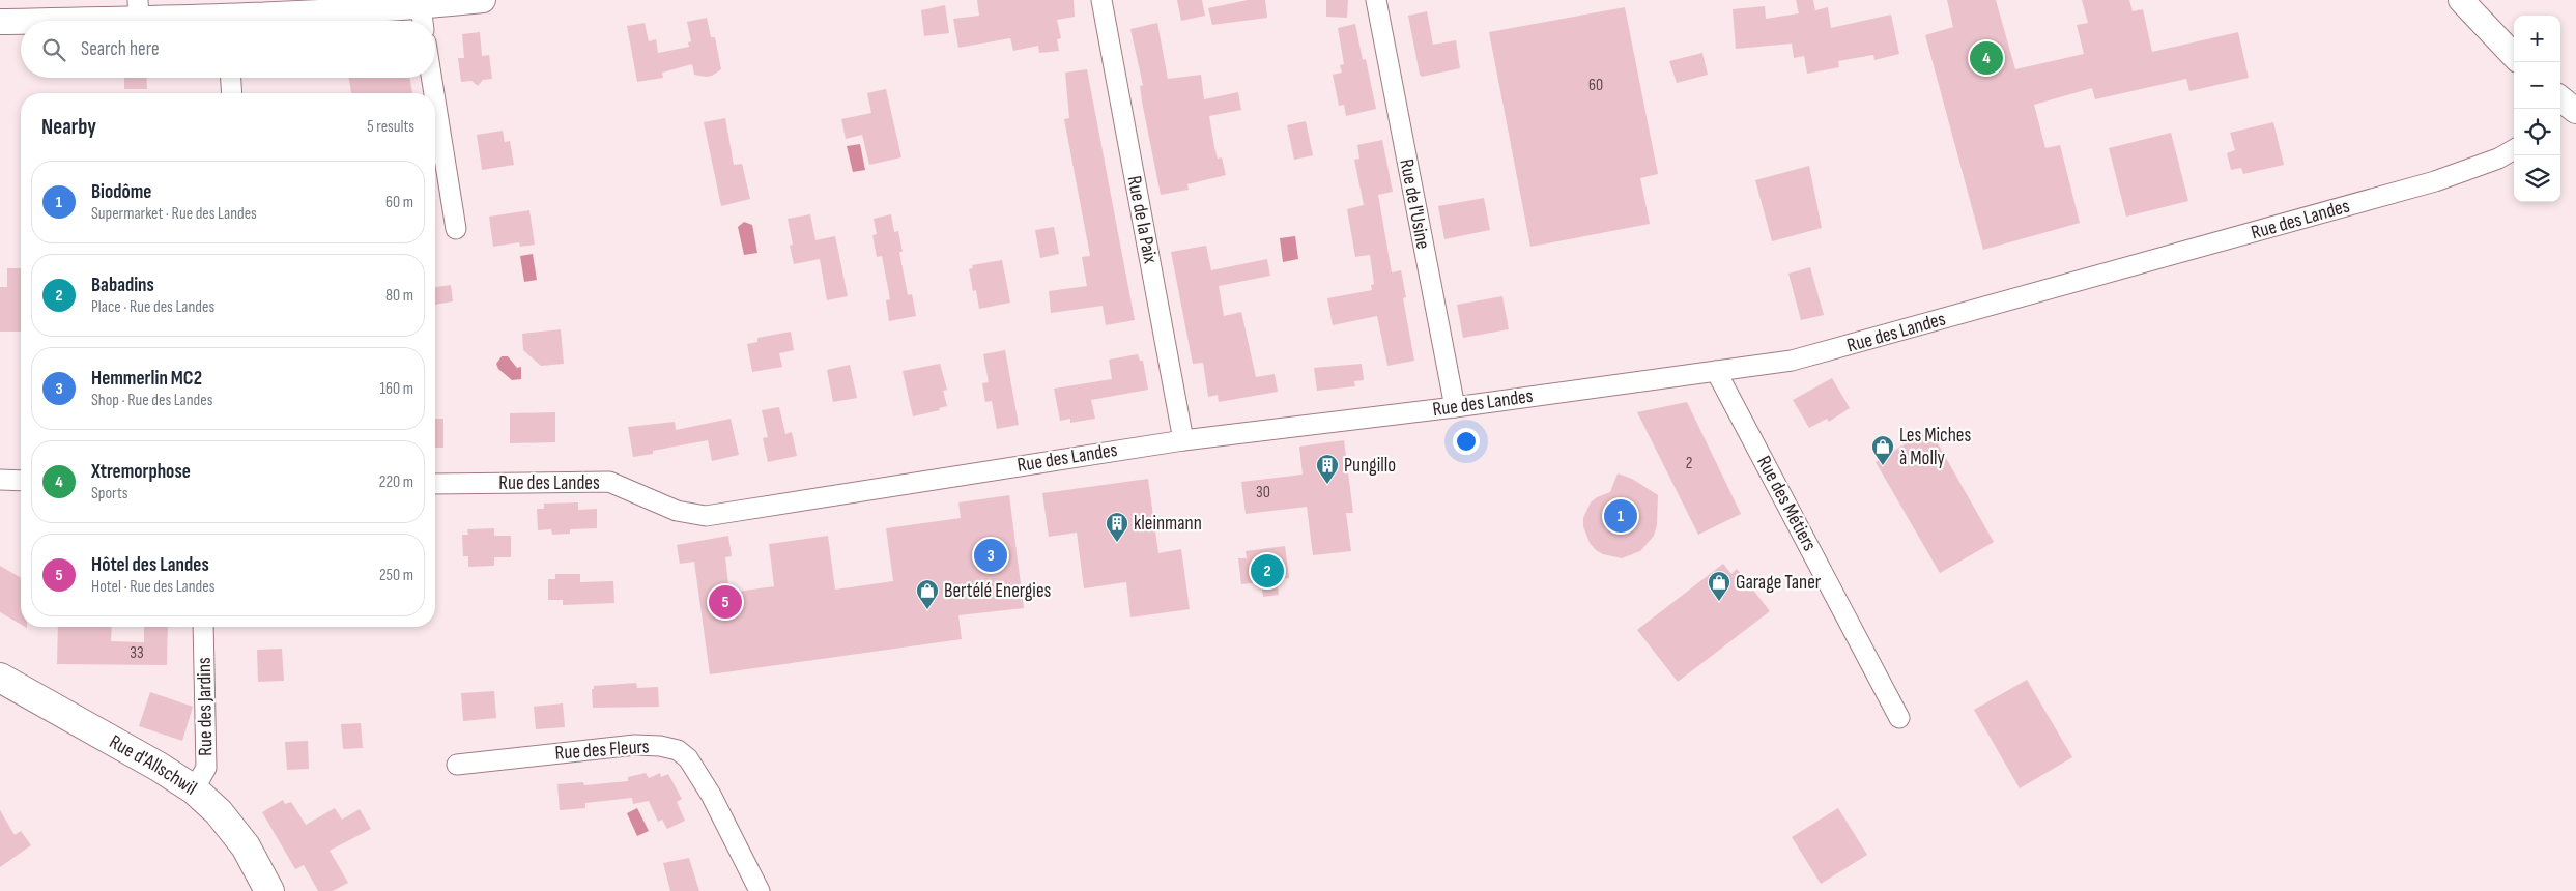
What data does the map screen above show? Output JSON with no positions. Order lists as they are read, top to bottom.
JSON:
{
  "streets": {
    "main road": ["Rue d'Allschwil"],
    "street": [
      "Rue de l'Usine",
      "Rue de la Paix",
      "Rue des Landes",
      "Rue des Métiers",
      "Rue des Jardins",
      "Rue des Fleurs"
    ]
  },
  "crossings": [
    ["Rue de l'Usine", "Rue des Landes"],
    ["Rue de la Paix", "Rue des Landes"],
    ["Rue des Landes", "Rue des Métiers"],
    ["Rue des Jardins", "Rue d'Allschwil"]
  ],
  "places": {
    "shop": ["Les Miches à Molly", "Garage Taner", "Bertélé Energies"],
    "building": ["Pungillo", "kleinmann"]
  },
  "house_numbers": [
    "60",
    "2",
    "30",
    "33"
  ],
  "page": {
    "map_buttons": ["+", "−"],
    "search": "Search here",
    "pins": [
      "4",
      "1",
      "3",
      "2",
      "5"
    ],
    "heading": ["Nearby", "5 results"],
    "list": [
      {
        "mark": "1",
        "name": "Biodôme",
        "note": "Supermarket · Rue des Landes",
        "value": "60 m"
      },
      {
        "mark": "2",
        "name": "Babadins",
        "note": "Place · Rue des Landes",
        "value": "80 m"
      },
      {
        "mark": "3",
        "name": "Hemmerlin MC2",
        "note": "Shop · Rue des Landes",
        "value": "160 m"
      },
      {
        "mark": "4",
        "name": "Xtremorphose",
        "note": "Sports",
        "value": "220 m"
      },
      {
        "mark": "5",
        "name": "Hôtel des Landes",
        "note": "Hotel · Rue des Landes",
        "value": "250 m"
      }
    ]
  }
}
